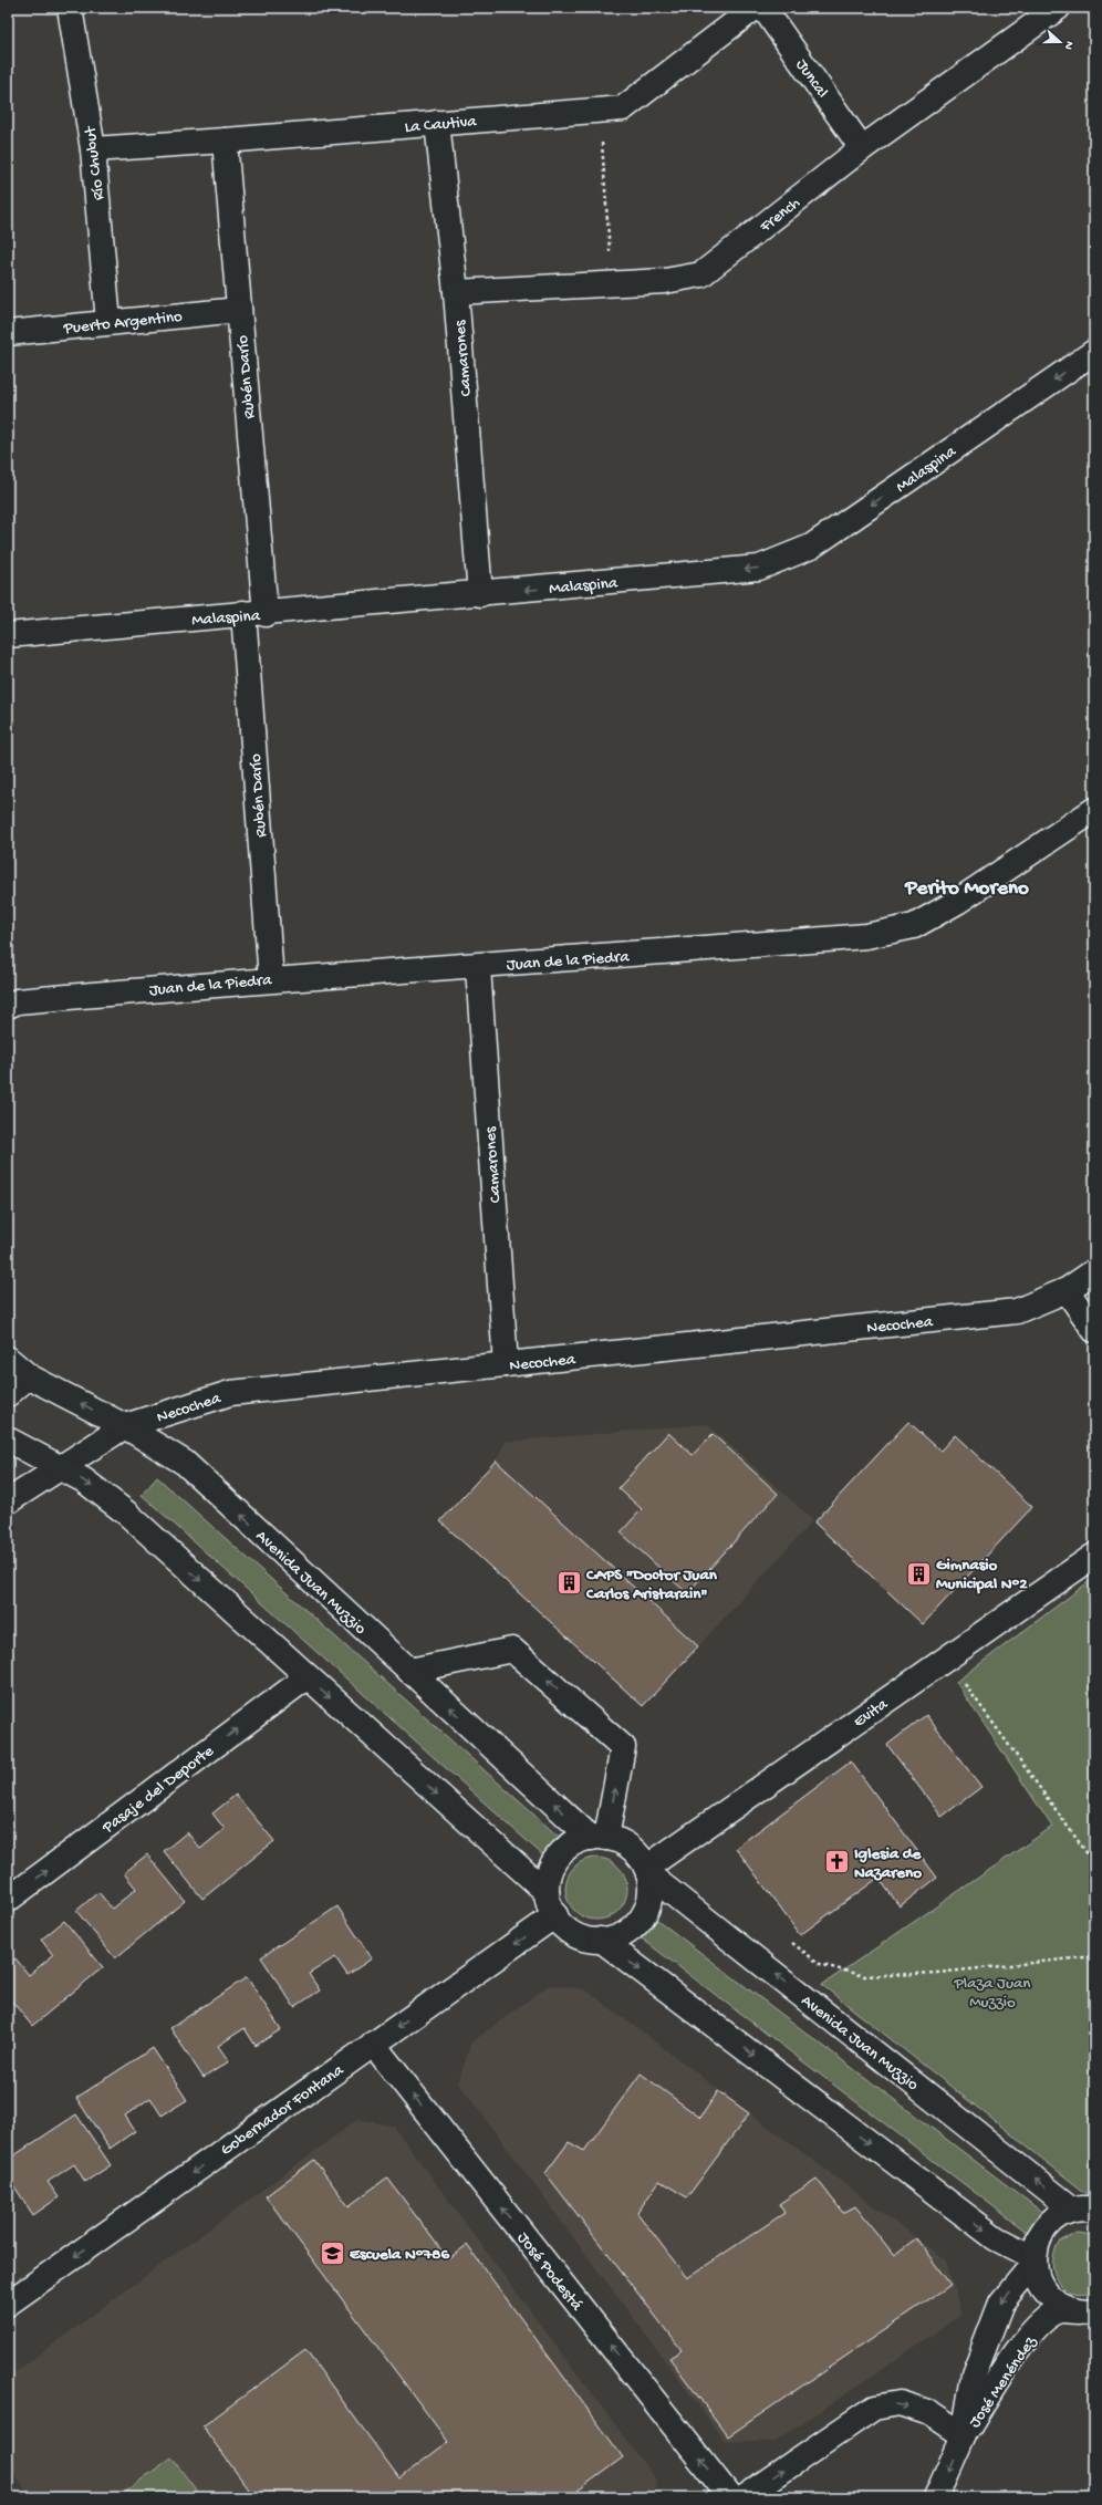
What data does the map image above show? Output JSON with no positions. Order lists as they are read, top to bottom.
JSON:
{
  "streets": {
    "street": [
      "Juncal",
      "La Cautiva",
      "Río Chubut",
      "French",
      "Puerto Argentino",
      "Camarones",
      "Rubén Darío",
      "Malaspina",
      "Juan de la Piedra",
      "Necochea",
      "Avenida Juan Muzzio",
      "Evita",
      "Pasaje del Deporte",
      "Gobernador Fontana",
      "José Podestá",
      "José Menéndez"
    ]
  },
  "crossings": [
    ["Juncal", "French"],
    ["La Cautiva", "Río Chubut"],
    ["La Cautiva", "Camarones"],
    ["La Cautiva", "Rubén Darío"],
    ["Río Chubut", "Puerto Argentino"],
    ["French", "Camarones"],
    ["Puerto Argentino", "Rubén Darío"],
    ["Camarones", "Malaspina"],
    ["Camarones", "Juan de la Piedra"],
    ["Camarones", "Necochea"],
    ["Rubén Darío", "Malaspina"],
    ["Rubén Darío", "Juan de la Piedra"],
    ["Necochea", "Avenida Juan Muzzio"],
    ["Avenida Juan Muzzio", "Evita"],
    ["Avenida Juan Muzzio", "Gobernador Fontana"],
    ["Evita", "Gobernador Fontana"],
    ["Gobernador Fontana", "José Podestá"]
  ],
  "one_way": [
    "Malaspina",
    "Pasaje del Deporte",
    "Gobernador Fontana",
    "José Podestá",
    "José Menéndez"
  ],
  "districts": ["Perito Moreno"],
  "parks": ["Plaza Juan Muzzio"],
  "places": {
    "building": ["Gimnasio Municipal N°2", "CAPS \"Doctor Juan Carlos Aristarain\""],
    "church": ["Iglesia de Nazareno"],
    "school or university": ["Escuela N°786"]
  },
  "north": "right"
}
